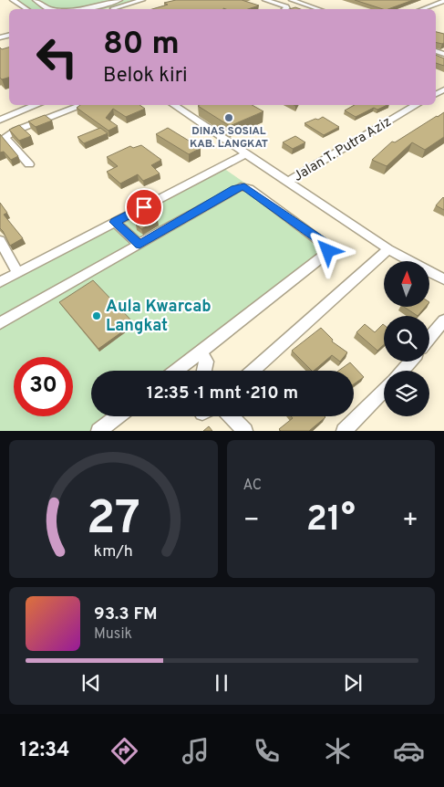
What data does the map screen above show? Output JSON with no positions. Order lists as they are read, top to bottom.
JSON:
{
  "streets": {
    "street": ["Jalan T. Putra Aziz"]
  },
  "places": ["DINAS SOSIAL KAB. LANGKAT", "Aula Kwarcab Langkat"],
  "north": "top",
  "page": {
    "turn": ["80 m", "Belok kiri"],
    "limit": "30",
    "trip": "12:35 · 1 mnt · 210 m",
    "tile": "AC",
    "heat": ["−", "21°", "+"],
    "song": ["93.3 FM", "Musik"],
    "tabs": "12:34",
    "gauge": ["27", "km/h"]
  }
}
